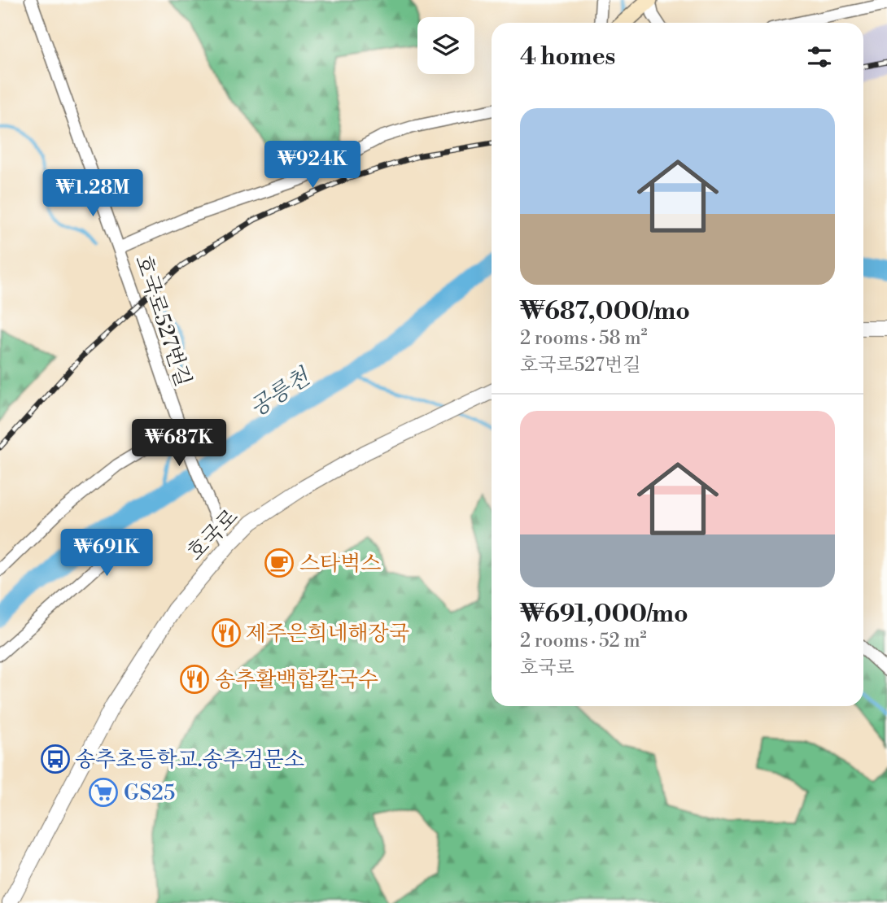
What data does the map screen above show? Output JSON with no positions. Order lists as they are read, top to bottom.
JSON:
{
  "streets": {
    "street": ["호국로527번길", "호국로"]
  },
  "crossings": [
    ["호국로527번길", "호국로"]
  ],
  "water": ["공릉천"],
  "places": {
    "cafe": ["스타벅스"],
    "restaurant": ["제주은희네해장국", "송추활백합칼국수"],
    "bus stop": ["송추초등학교.송추검문소"],
    "supermarket": ["GS25"]
  },
  "page": {
    "heading": "4 homes",
    "list": [
      {
        "name": "₩687,000/mo",
        "note": "2 rooms · 58 m² · 호국로527번길"
      },
      {
        "name": "₩691,000/mo",
        "note": "2 rooms · 52 m² · 호국로"
      }
    ],
    "price": [
      "₩924K",
      "₩1.28M",
      "₩687K",
      "₩691K"
    ]
  }
}
